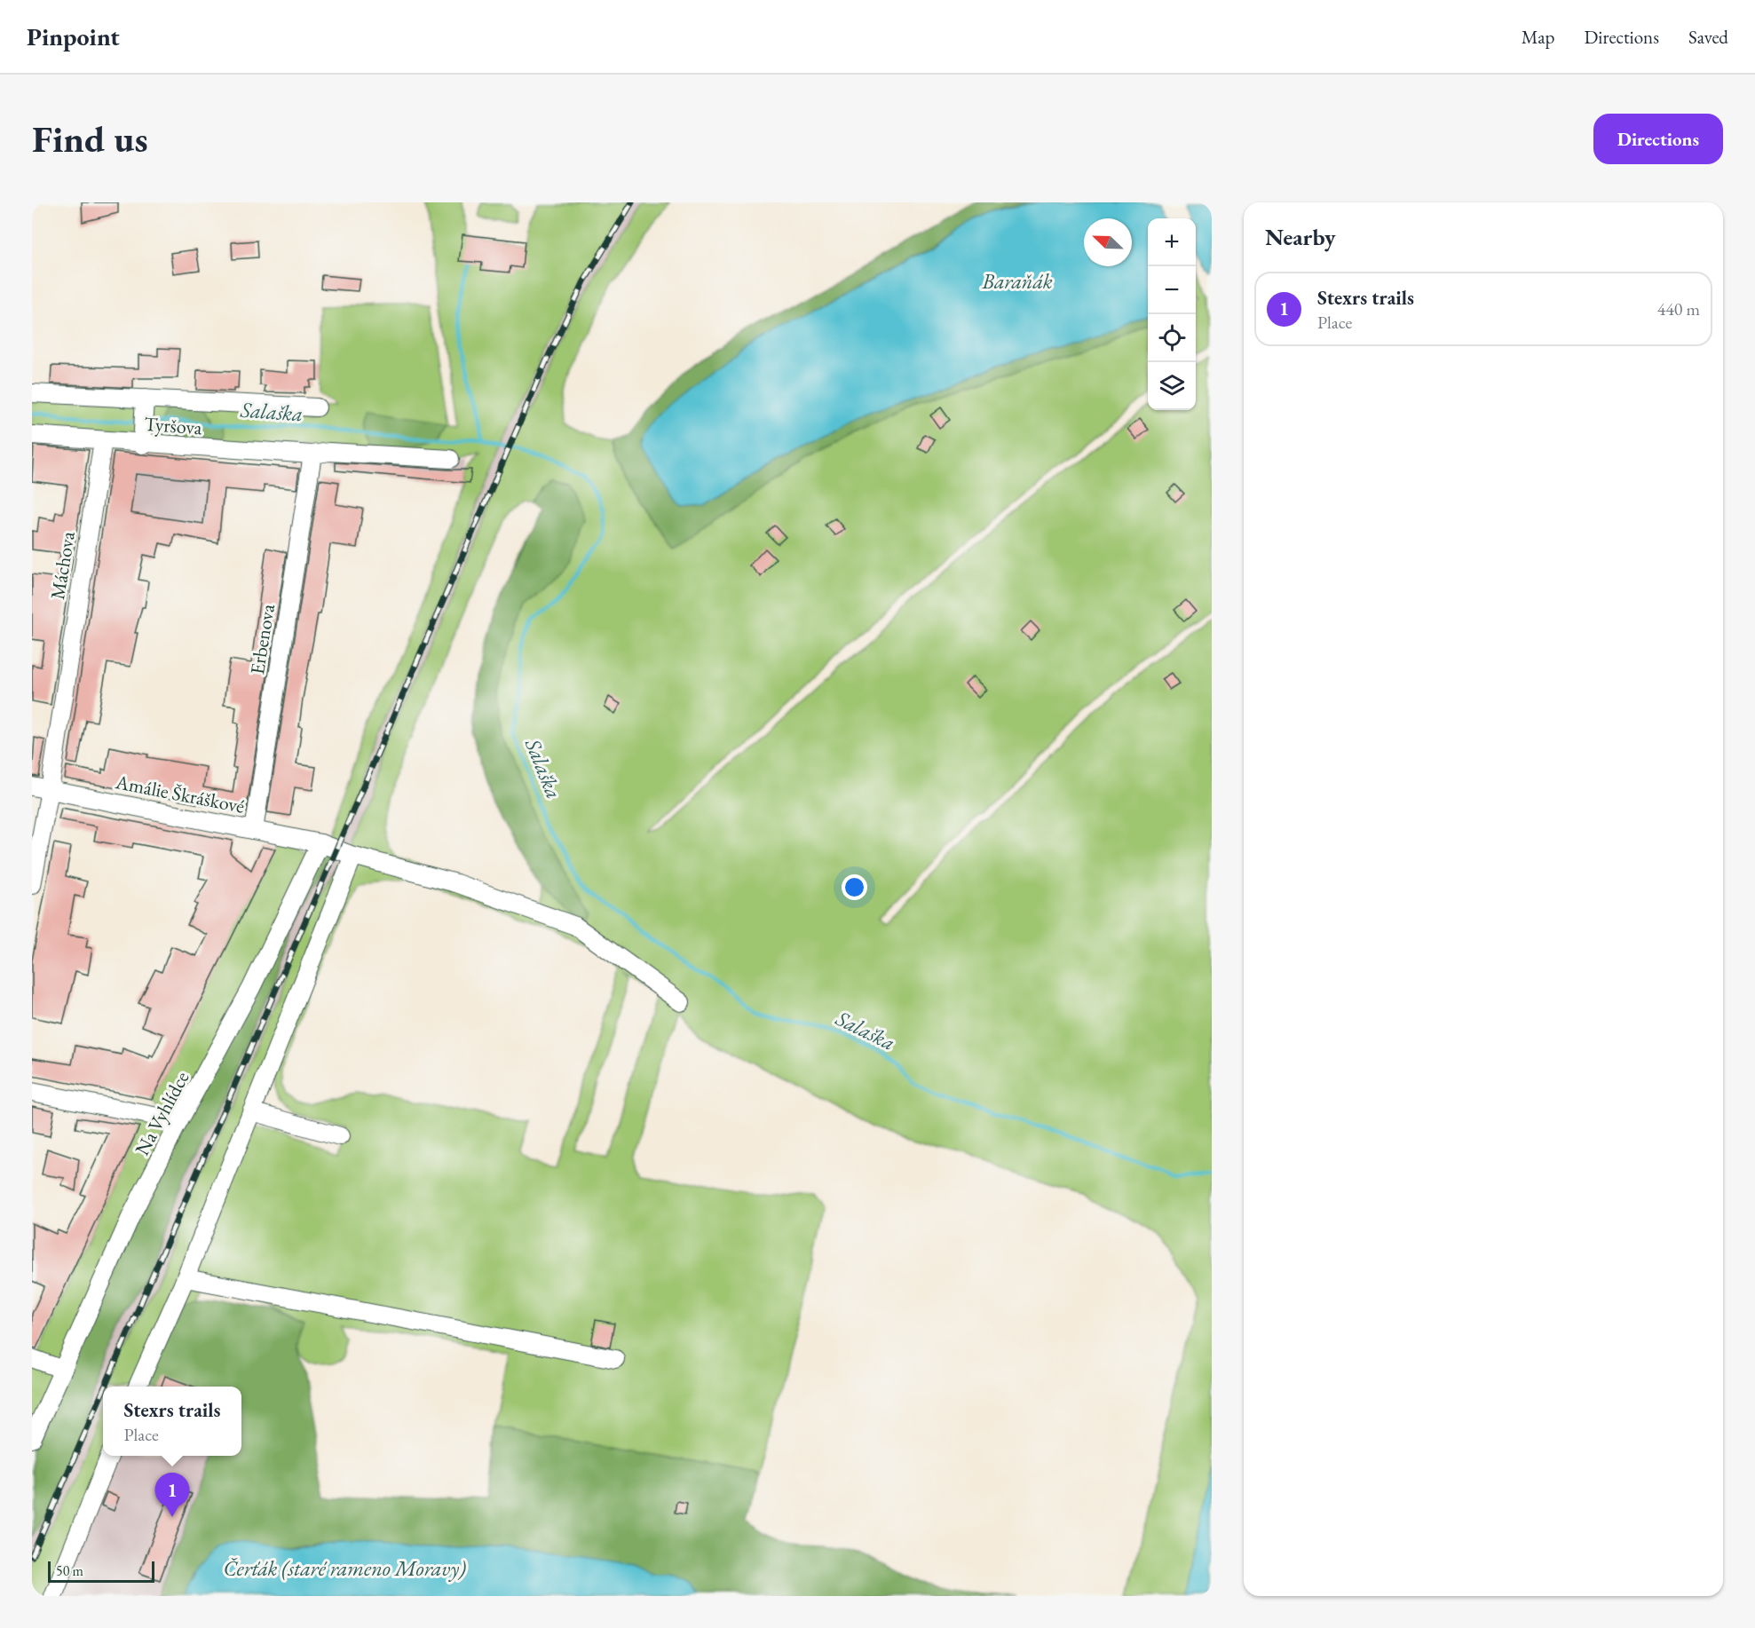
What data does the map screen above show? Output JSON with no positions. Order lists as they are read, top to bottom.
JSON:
{
  "streets": {
    "street": [
      "Tyršova",
      "Máchova",
      "Erbenova",
      "Amálie Škráškové",
      "Na Vyhlídce"
    ]
  },
  "crossings": [
    ["Tyršova", "Máchova"],
    ["Tyršova", "Erbenova"],
    ["Máchova", "Amálie Škráškové"],
    ["Erbenova", "Amálie Škráškové"],
    ["Amálie Škráškové", "Na Vyhlídce"]
  ],
  "water": ["Baraňák", "Salaška", "Čerťák (staré rameno Moravy)"],
  "scale_bar": "50 m",
  "north": "top left",
  "page": {
    "header": "Pinpoint",
    "nav": ["Map", "Directions", "Saved"],
    "buttons": "Directions",
    "title": "Find us",
    "heading": "Nearby",
    "map_buttons": ["+", "−"],
    "list": [
      {
        "mark": "1",
        "name": "Stexrs trails",
        "note": "Place",
        "value": "440 m"
      }
    ],
    "popup": ["Stexrs trails", "Place"],
    "pins": "1",
    "scale": "50 m"
  }
}
